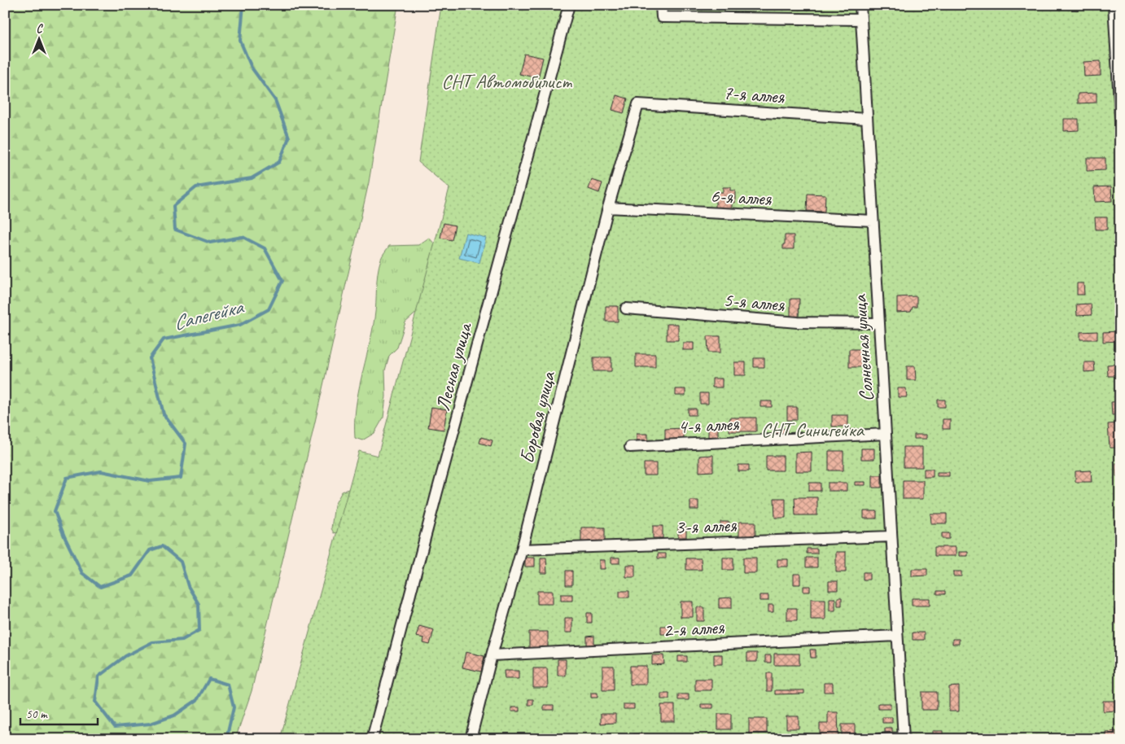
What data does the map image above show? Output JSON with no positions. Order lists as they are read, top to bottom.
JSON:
{
  "streets": {
    "street": [
      "7-я аллея",
      "6-я аллея",
      "5-я аллея",
      "Солнечная улица",
      "Лесная улица",
      "Боровая улица",
      "4-я аллея",
      "3-я аллея",
      "2-я аллея"
    ]
  },
  "crossings": [
    ["7-я аллея", "Солнечная улица"],
    ["7-я аллея", "Боровая улица"],
    ["6-я аллея", "Солнечная улица"],
    ["6-я аллея", "Боровая улица"],
    ["5-я аллея", "Солнечная улица"],
    ["Солнечная улица", "4-я аллея"],
    ["Солнечная улица", "3-я аллея"],
    ["Солнечная улица", "2-я аллея"],
    ["Боровая улица", "3-я аллея"],
    ["Боровая улица", "2-я аллея"]
  ],
  "water": ["Сапегейка"],
  "parks": ["СНТ Автомобилист", "СНТ Синигейка"],
  "scale_bar": "50 m",
  "north": "top"
}
